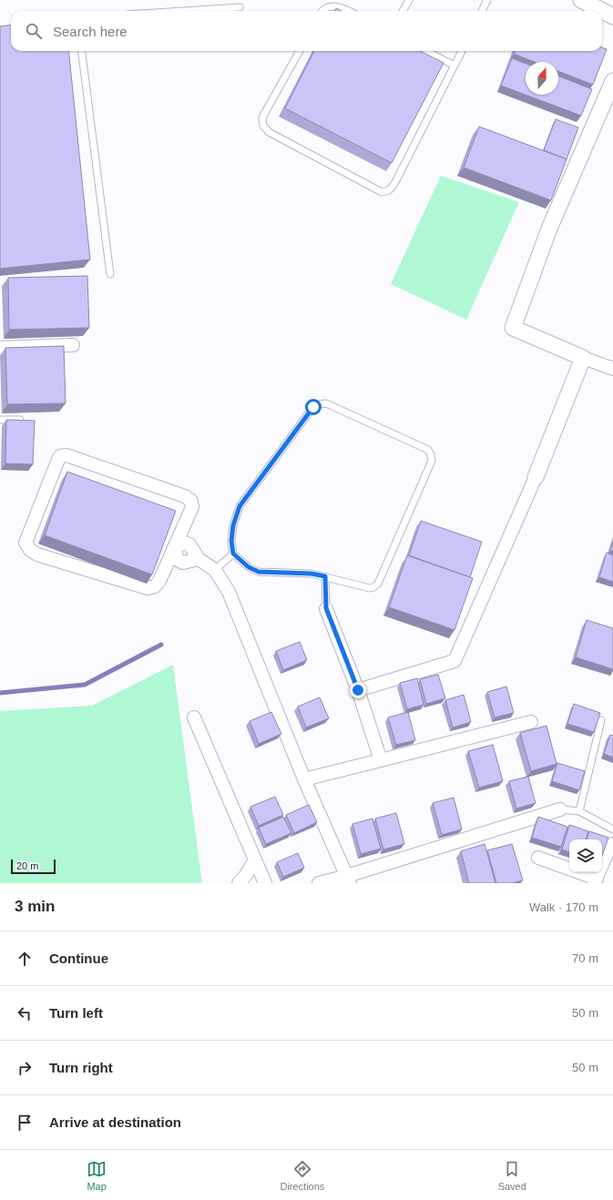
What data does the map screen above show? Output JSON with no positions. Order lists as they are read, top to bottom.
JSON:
{
  "scale_bar": "20 m",
  "north": "top",
  "page": {
    "search": "Search here",
    "scale": "20 m",
    "heading": ["3 min", "Walk · 170 m"],
    "list": [
      ["Continue", "70 m"],
      ["Turn left", "50 m"],
      ["Turn right", "50 m"],
      "Arrive at destination"
    ],
    "nav": ["Map", "Directions", "Saved"]
  }
}
